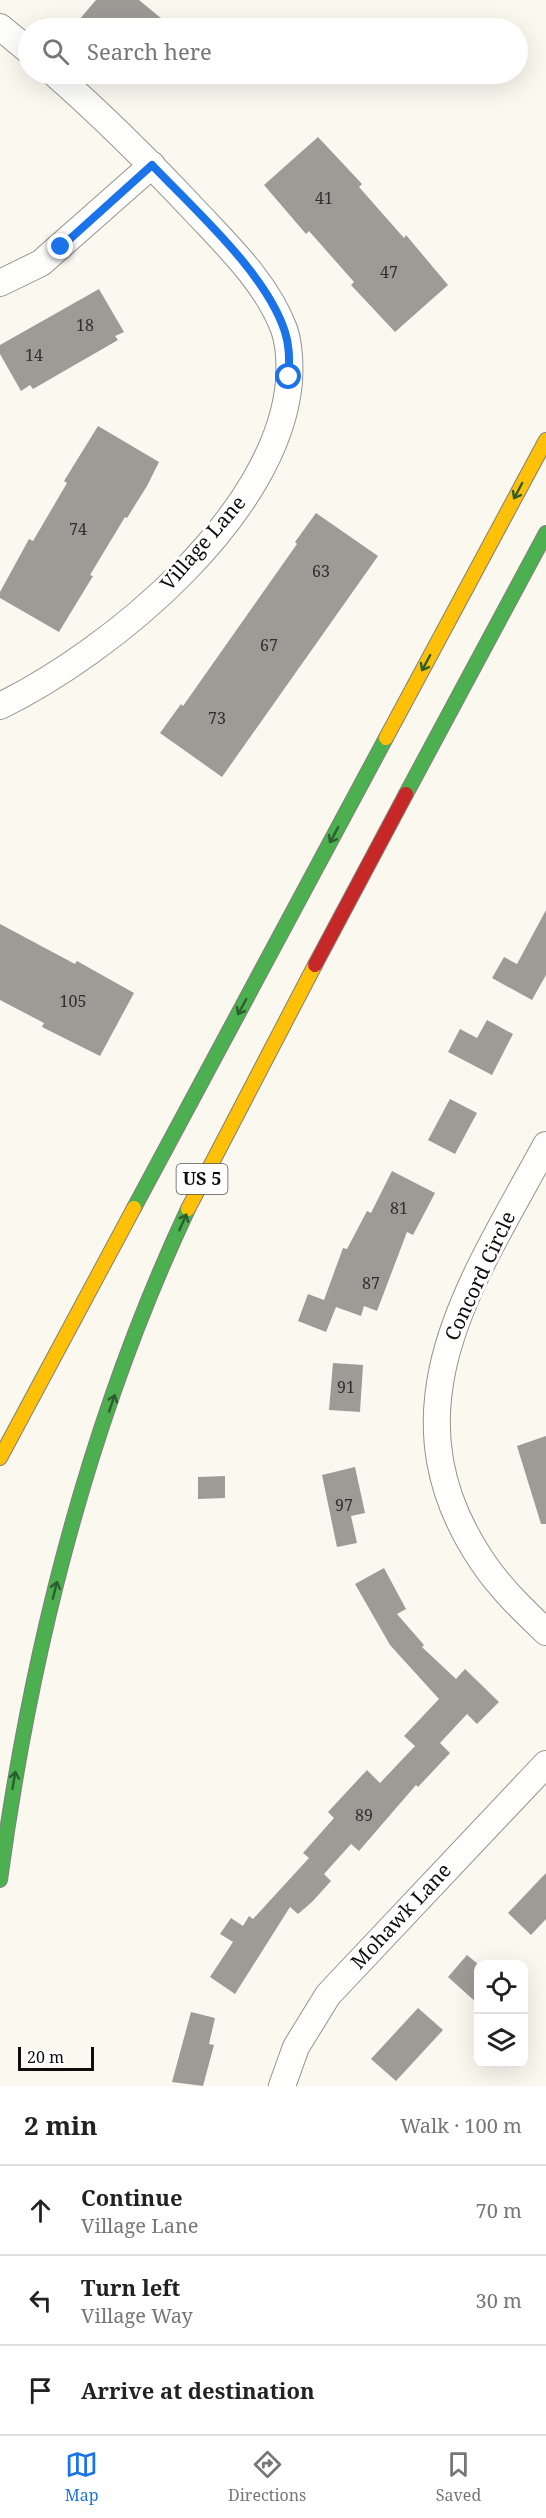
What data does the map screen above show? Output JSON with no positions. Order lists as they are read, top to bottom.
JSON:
{
  "streets": {
    "highway": ["US 5"],
    "street": ["Village Lane", "Concord Circle", "Mohawk Lane"]
  },
  "house_numbers": [
    "41",
    "47",
    "18",
    "14",
    "74",
    "63",
    "67",
    "73",
    "105",
    "81",
    "87",
    "91",
    "97",
    "89"
  ],
  "scale_bar": "20 m",
  "page": {
    "search": "Search here",
    "scale": "20 m",
    "heading": ["2 min", "Walk · 100 m"],
    "list": [
      ["Continue", "Village Lane", "70 m"],
      ["Turn left", "Village Way", "30 m"],
      "Arrive at destination"
    ],
    "nav": ["Map", "Directions", "Saved"]
  }
}
